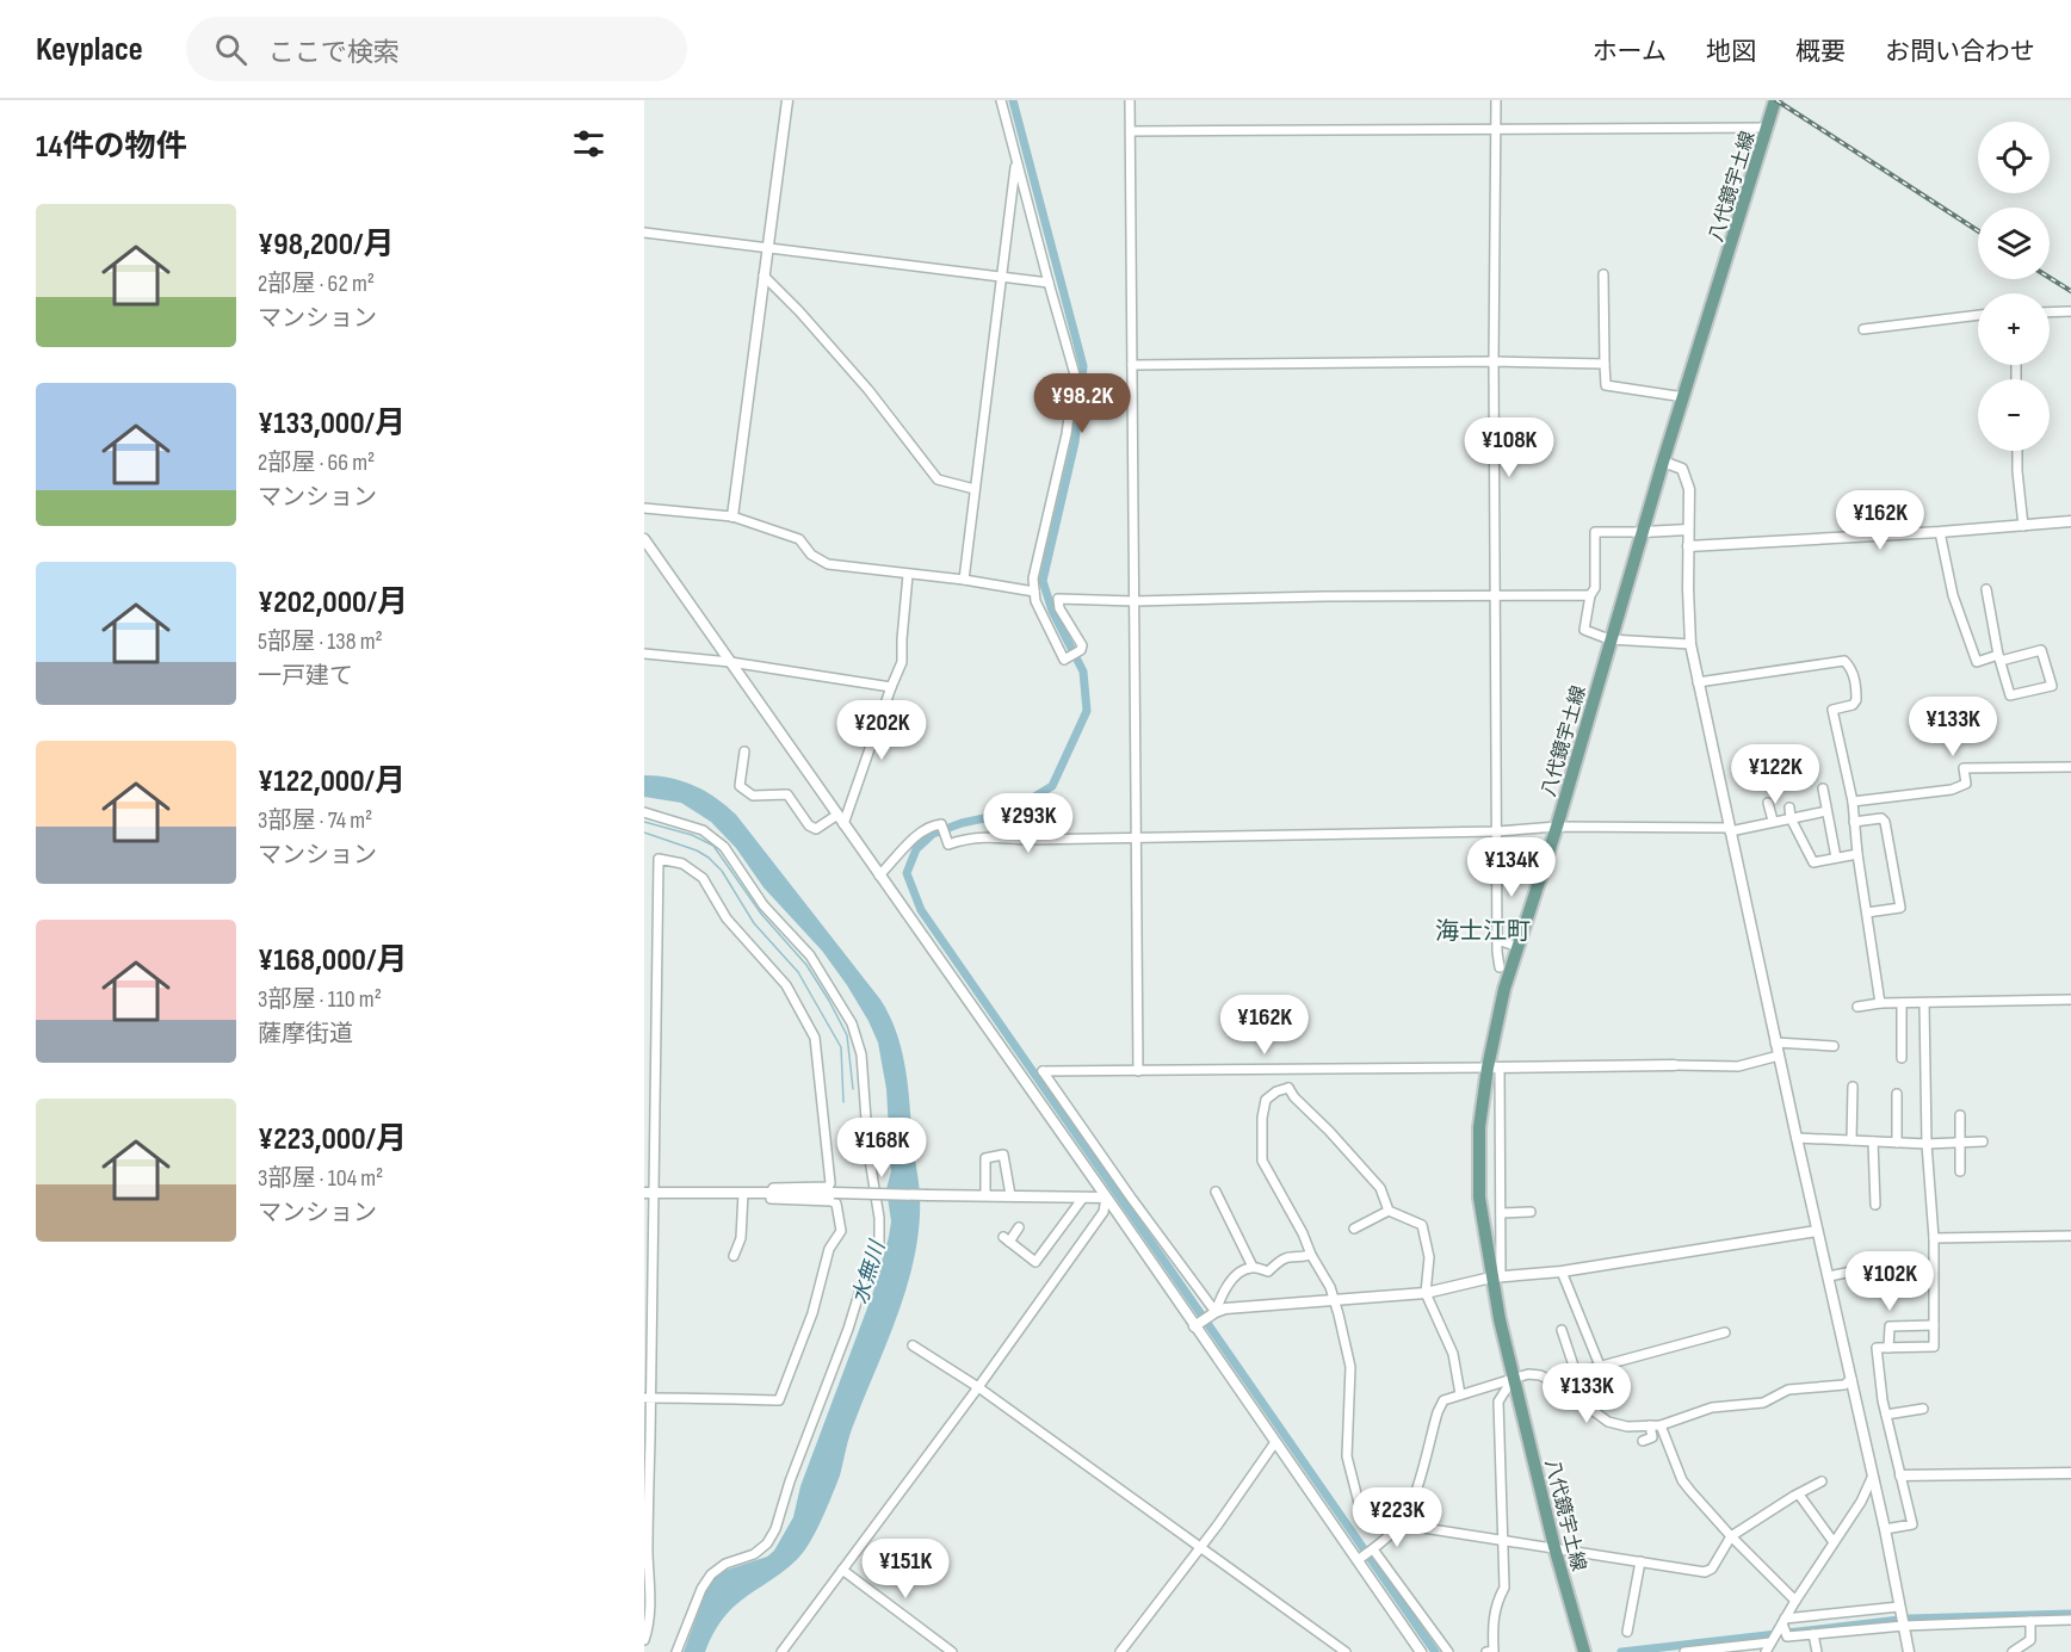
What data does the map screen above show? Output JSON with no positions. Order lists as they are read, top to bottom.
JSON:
{
  "streets": {
    "main road": ["八代鏡宇土線"]
  },
  "districts": ["海士江町"],
  "water": ["水無川"],
  "page": {
    "header": "Keyplace",
    "search": "ここで検索",
    "nav": [
      "ホーム",
      "地図",
      "概要",
      "お問い合わせ"
    ],
    "heading": "14件の物件",
    "map_buttons": ["+", "−"],
    "list": [
      {
        "name": "¥98,200/月",
        "note": "2部屋 · 62 m² · マンション"
      },
      {
        "name": "¥133,000/月",
        "note": "2部屋 · 66 m² · マンション"
      },
      {
        "name": "¥202,000/月",
        "note": "5部屋 · 138 m² · 一戸建て"
      },
      {
        "name": "¥122,000/月",
        "note": "3部屋 · 74 m² · マンション"
      },
      {
        "name": "¥168,000/月",
        "note": "3部屋 · 110 m² · 薩摩街道"
      },
      {
        "name": "¥223,000/月",
        "note": "3部屋 · 104 m² · マンション"
      }
    ],
    "price": [
      "¥98.2K",
      "¥108K",
      "¥162K",
      "¥133K",
      "¥202K",
      "¥122K",
      "¥293K",
      "¥134K",
      "¥162K",
      "¥168K",
      "¥102K",
      "¥133K",
      "¥223K",
      "¥151K"
    ]
  }
}
